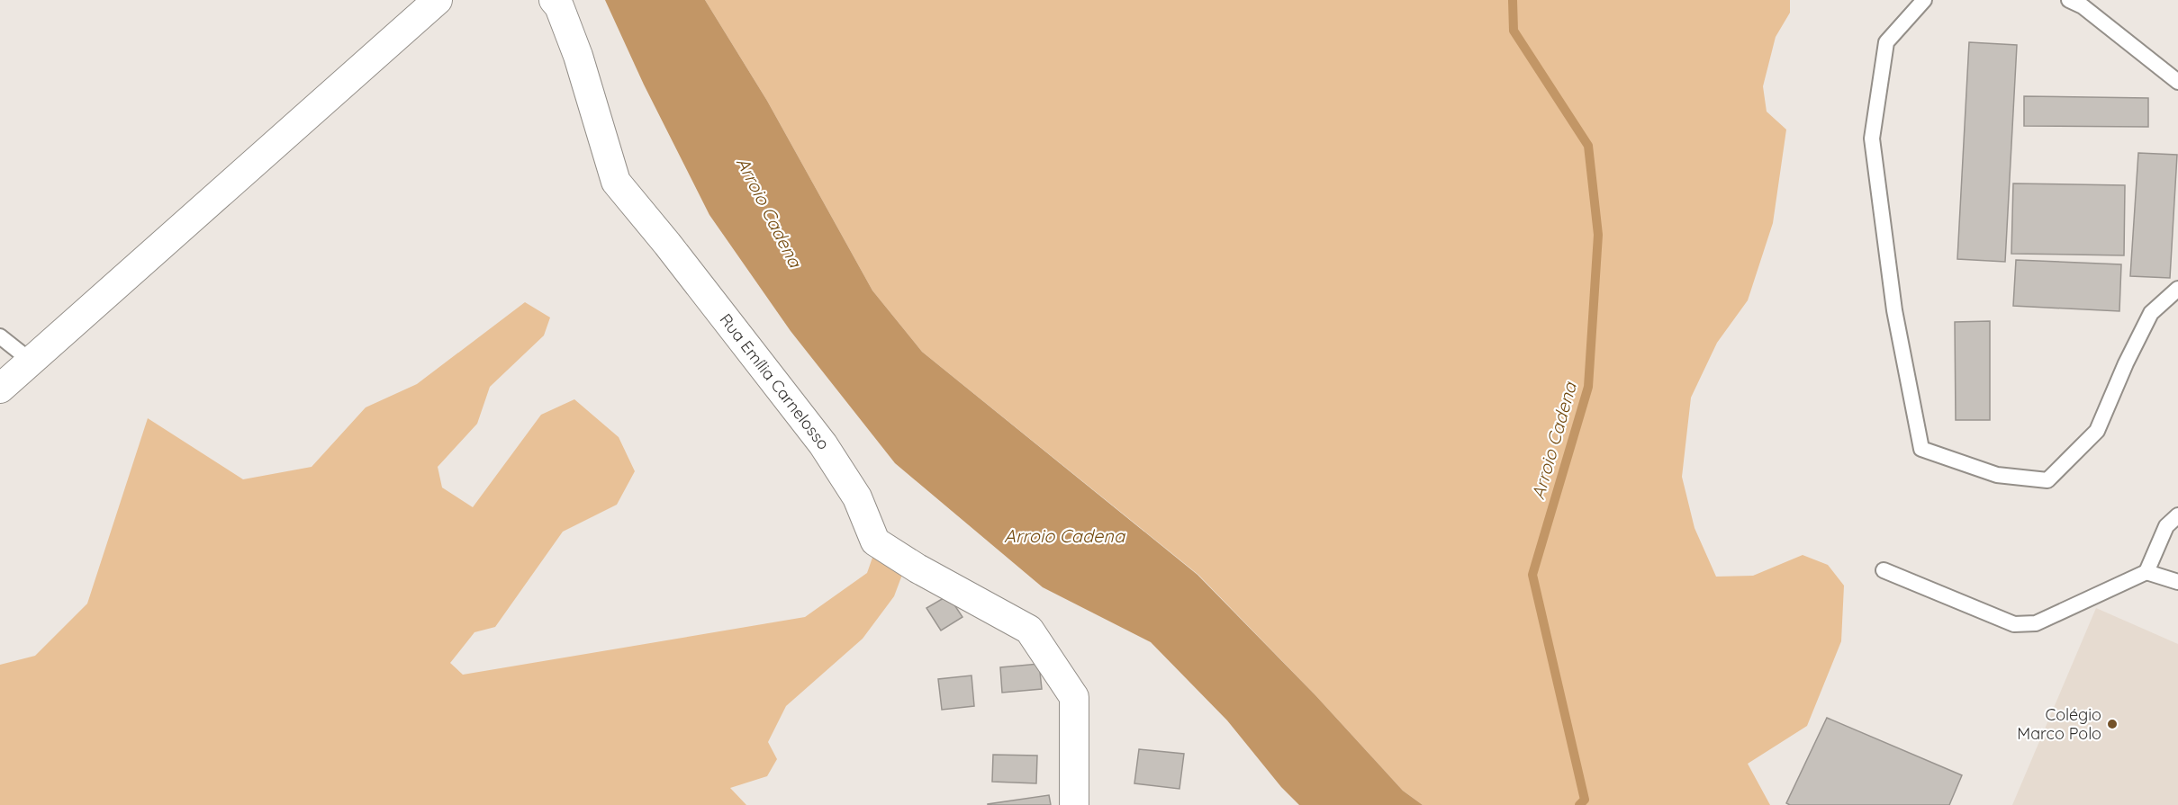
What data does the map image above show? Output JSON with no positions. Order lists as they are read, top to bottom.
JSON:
{
  "streets": {
    "street": ["Rua Emília Carnelosso"]
  },
  "water": ["Arroio Cadena"],
  "places": ["Colégio Marco Polo"]
}
